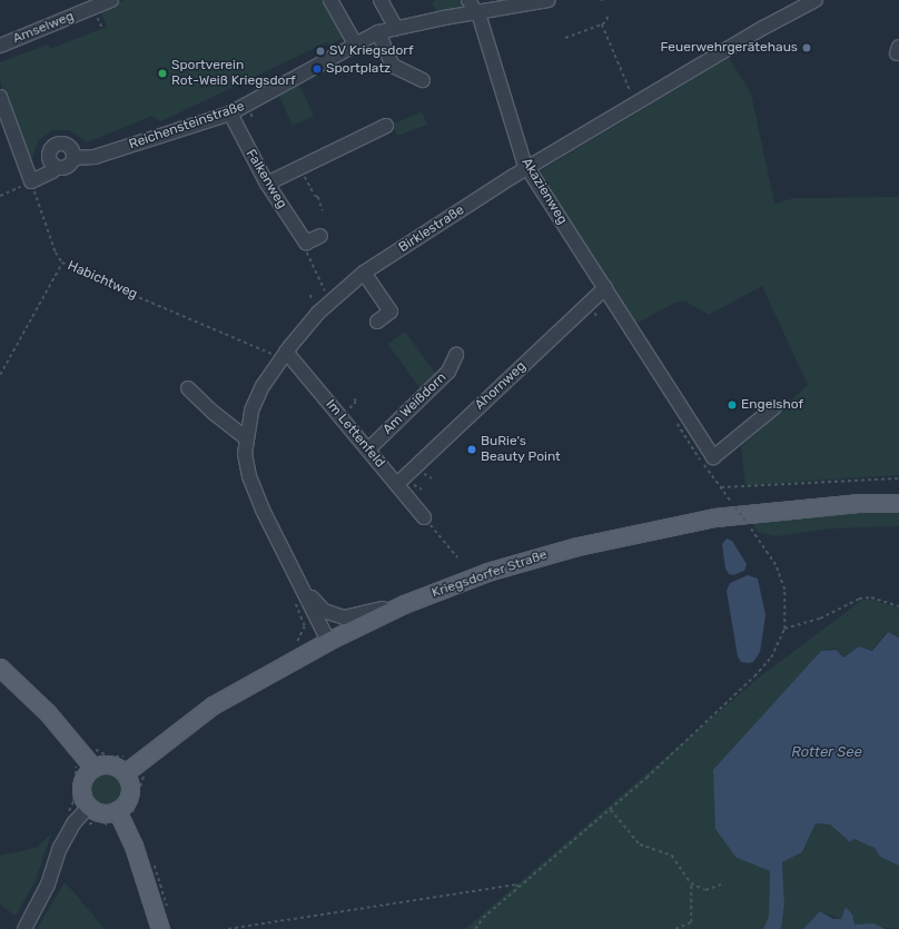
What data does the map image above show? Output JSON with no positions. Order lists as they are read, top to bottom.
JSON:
{
  "streets": {
    "main road": ["Kriegsdorfer Straße"],
    "street": [
      "Amselweg",
      "Reichensteinstraße",
      "Falkenweg",
      "Akazienweg",
      "Birklestraße",
      "Ahornweg",
      "Am Weißdorn",
      "Im Lettenfeld"
    ],
    "path": ["Habichtweg"]
  },
  "crossings": [
    ["Reichensteinstraße", "Falkenweg"],
    ["Reichensteinstraße", "Akazienweg"],
    ["Reichensteinstraße", "Habichtweg"],
    ["Akazienweg", "Birklestraße"],
    ["Akazienweg", "Ahornweg"],
    ["Birklestraße", "Habichtweg"],
    ["Birklestraße", "Im Lettenfeld"],
    ["Birklestraße", "Kriegsdorfer Straße"],
    ["Habichtweg", "Im Lettenfeld"],
    ["Ahornweg", "Im Lettenfeld"],
    ["Am Weißdorn", "Im Lettenfeld"]
  ],
  "water": ["Rotter See"],
  "places": [
    "Feuerwehrgerätehaus",
    "SV Kriegsdorf",
    "Sportplatz",
    "Sportverein Rot-Weiß Kriegsdorf",
    "Engelshof",
    "BuRie's Beauty Point"
  ]
}
